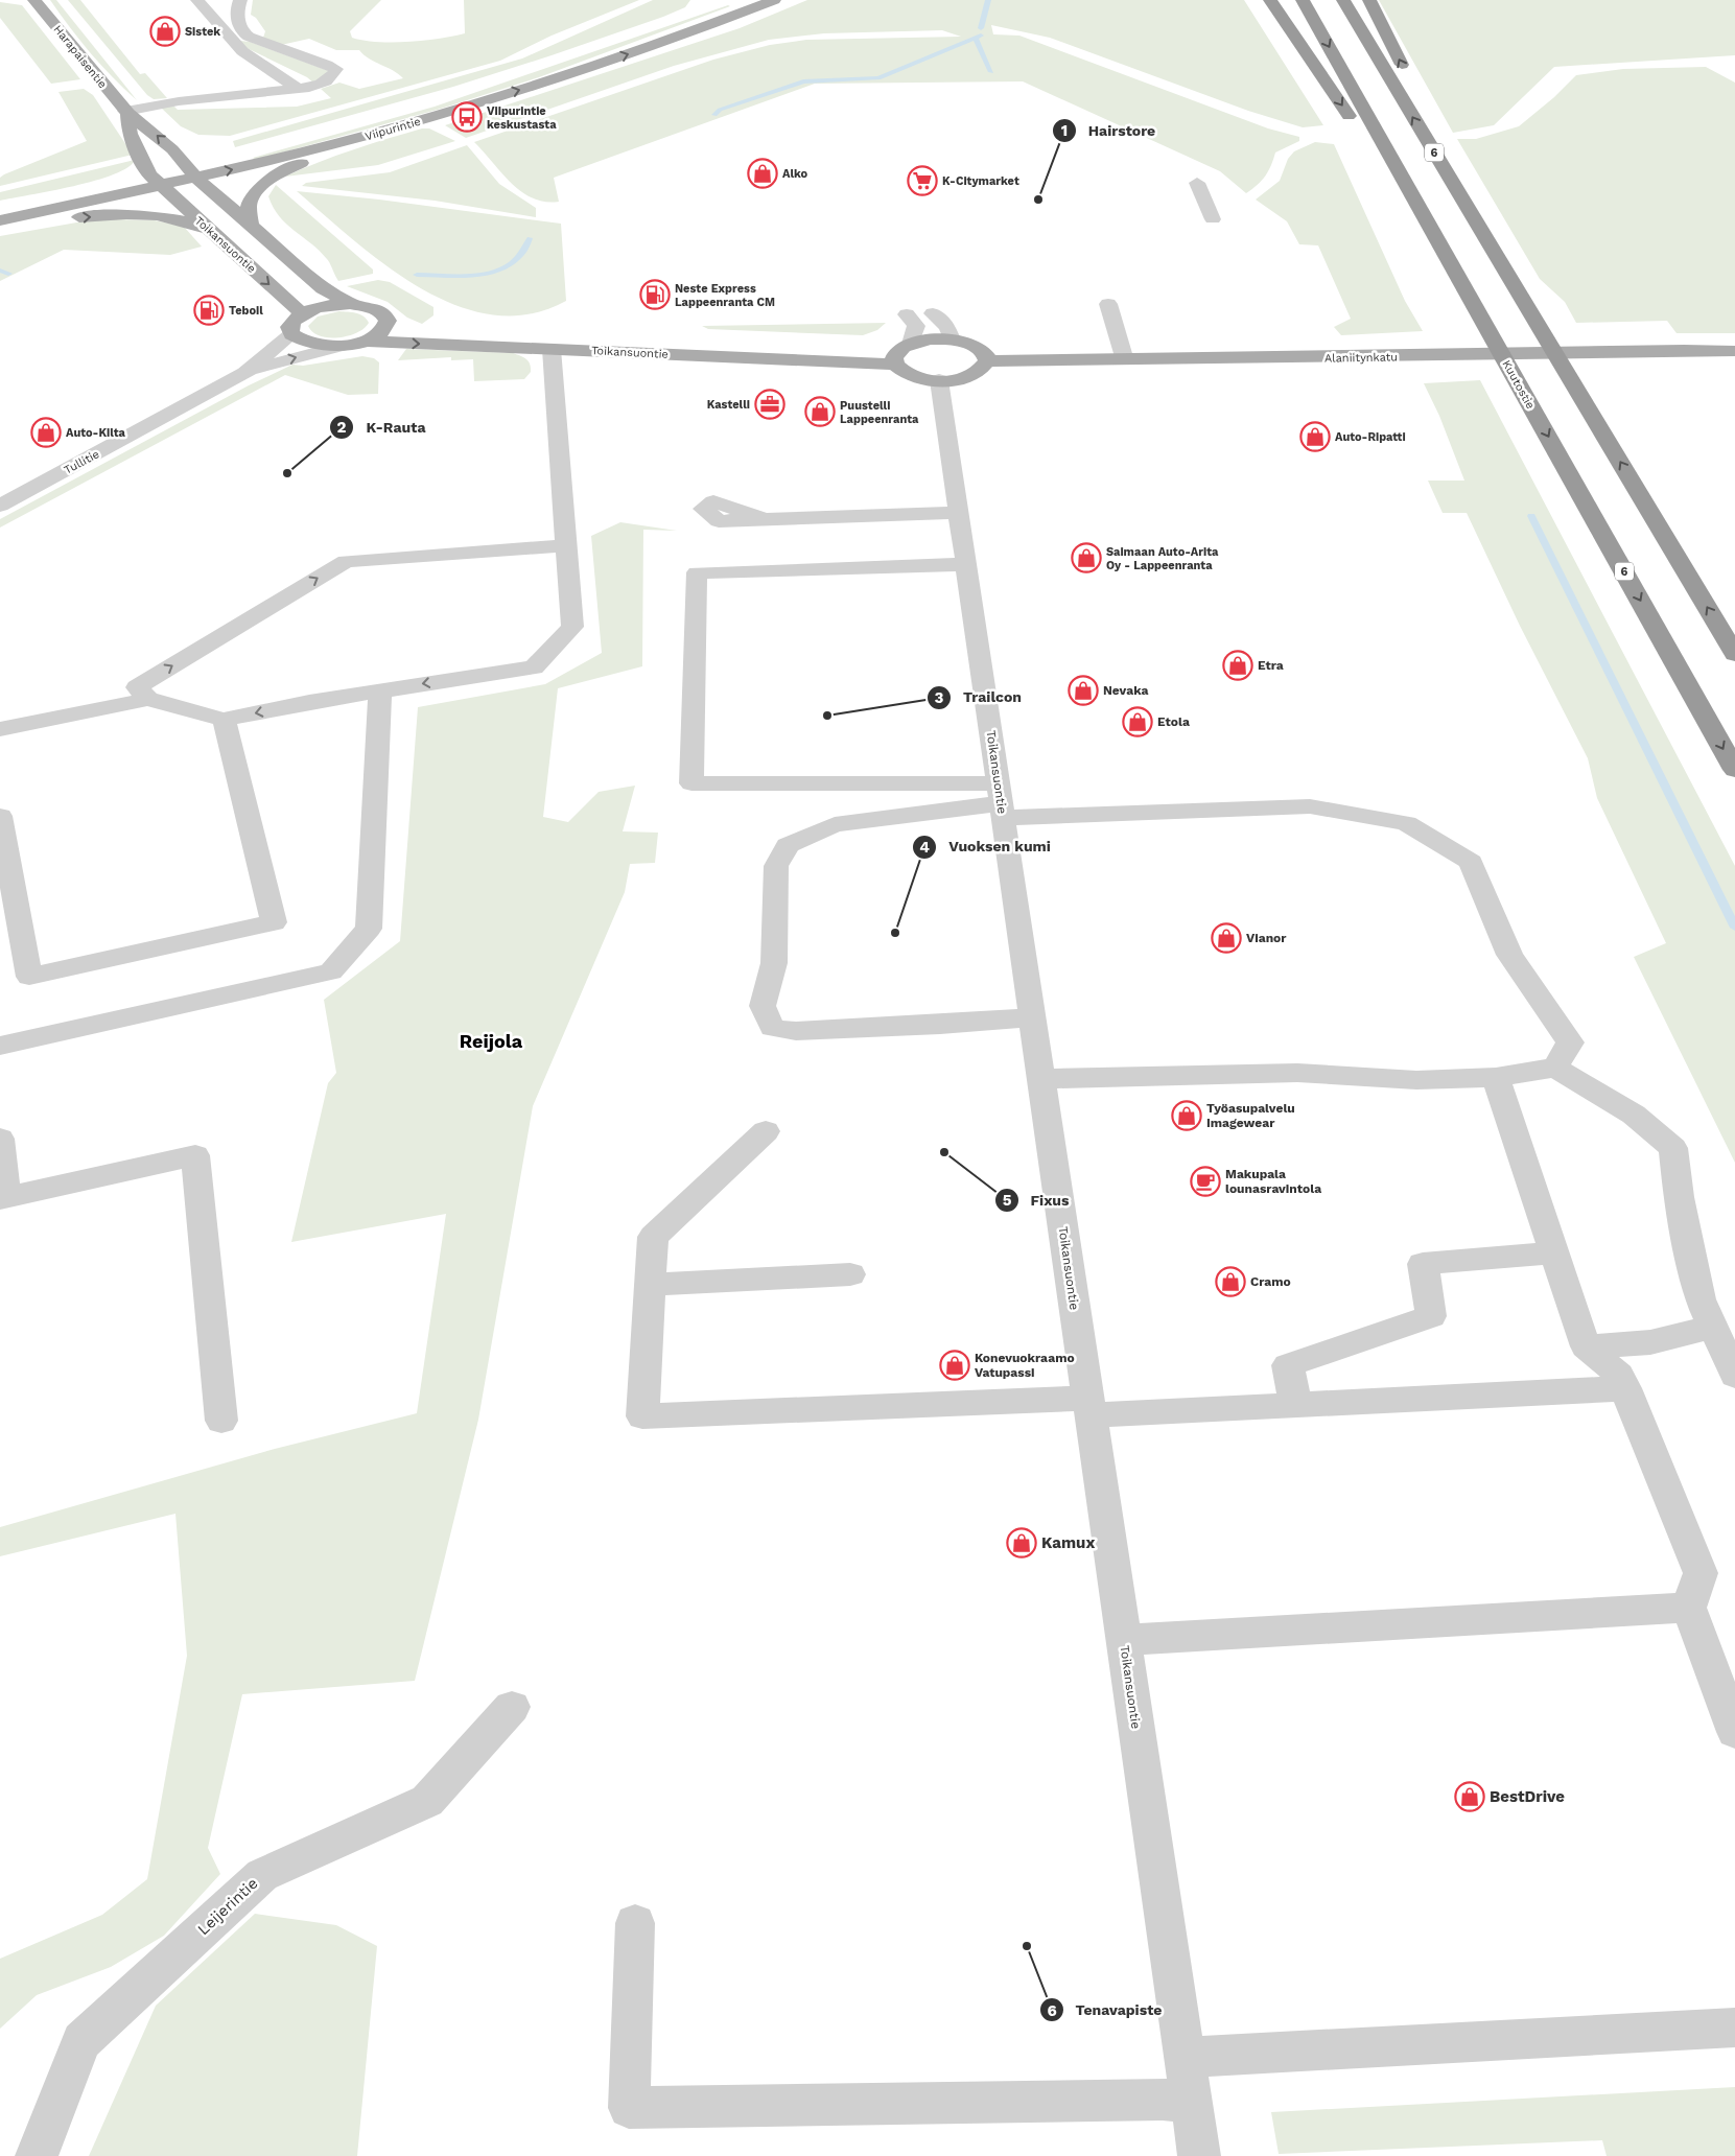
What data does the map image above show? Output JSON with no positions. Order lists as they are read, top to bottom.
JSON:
{
  "streets": {
    "highway": ["6", "Kuutostie"],
    "main road": [
      "Harapaisentie",
      "Viipurintie",
      "Toikansuontie",
      "Alaniitynkatu"
    ],
    "street": ["Tullitie", "Leijerintie"]
  },
  "crossings": [
    ["Harapaisentie", "Viipurintie"],
    ["Viipurintie", "Toikansuontie"]
  ],
  "one_way": ["Harapaisentie"],
  "districts": ["Reijola"],
  "places": {
    "shop": [
      "Sistek",
      "Alko",
      "Puustelli Lappeenranta",
      "Auto-Kilta",
      "Auto-Ripatti",
      "Saimaan Auto-Arita Oy - Lappeenranta",
      "Etra",
      "Nevaka",
      "Etola",
      "Vianor",
      "Työasupalvelu Imagewear",
      "Cramo",
      "Konevuokraamo Vatupassi",
      "Kamux",
      "BestDrive"
    ],
    "bus stop": ["Viipurintie keskustasta"],
    "supermarket": ["K-Citymarket"],
    "other": [
      "Hairstore",
      "K-Rauta",
      "Trailcon",
      "Vuoksen kumi",
      "Fixus",
      "Tenavapiste"
    ],
    "fuel station": ["Neste Express Lappeenranta CM", "Teboil"],
    "office": ["Kastelli"],
    "cafe": ["Makupala lounasravintola"]
  }
}
